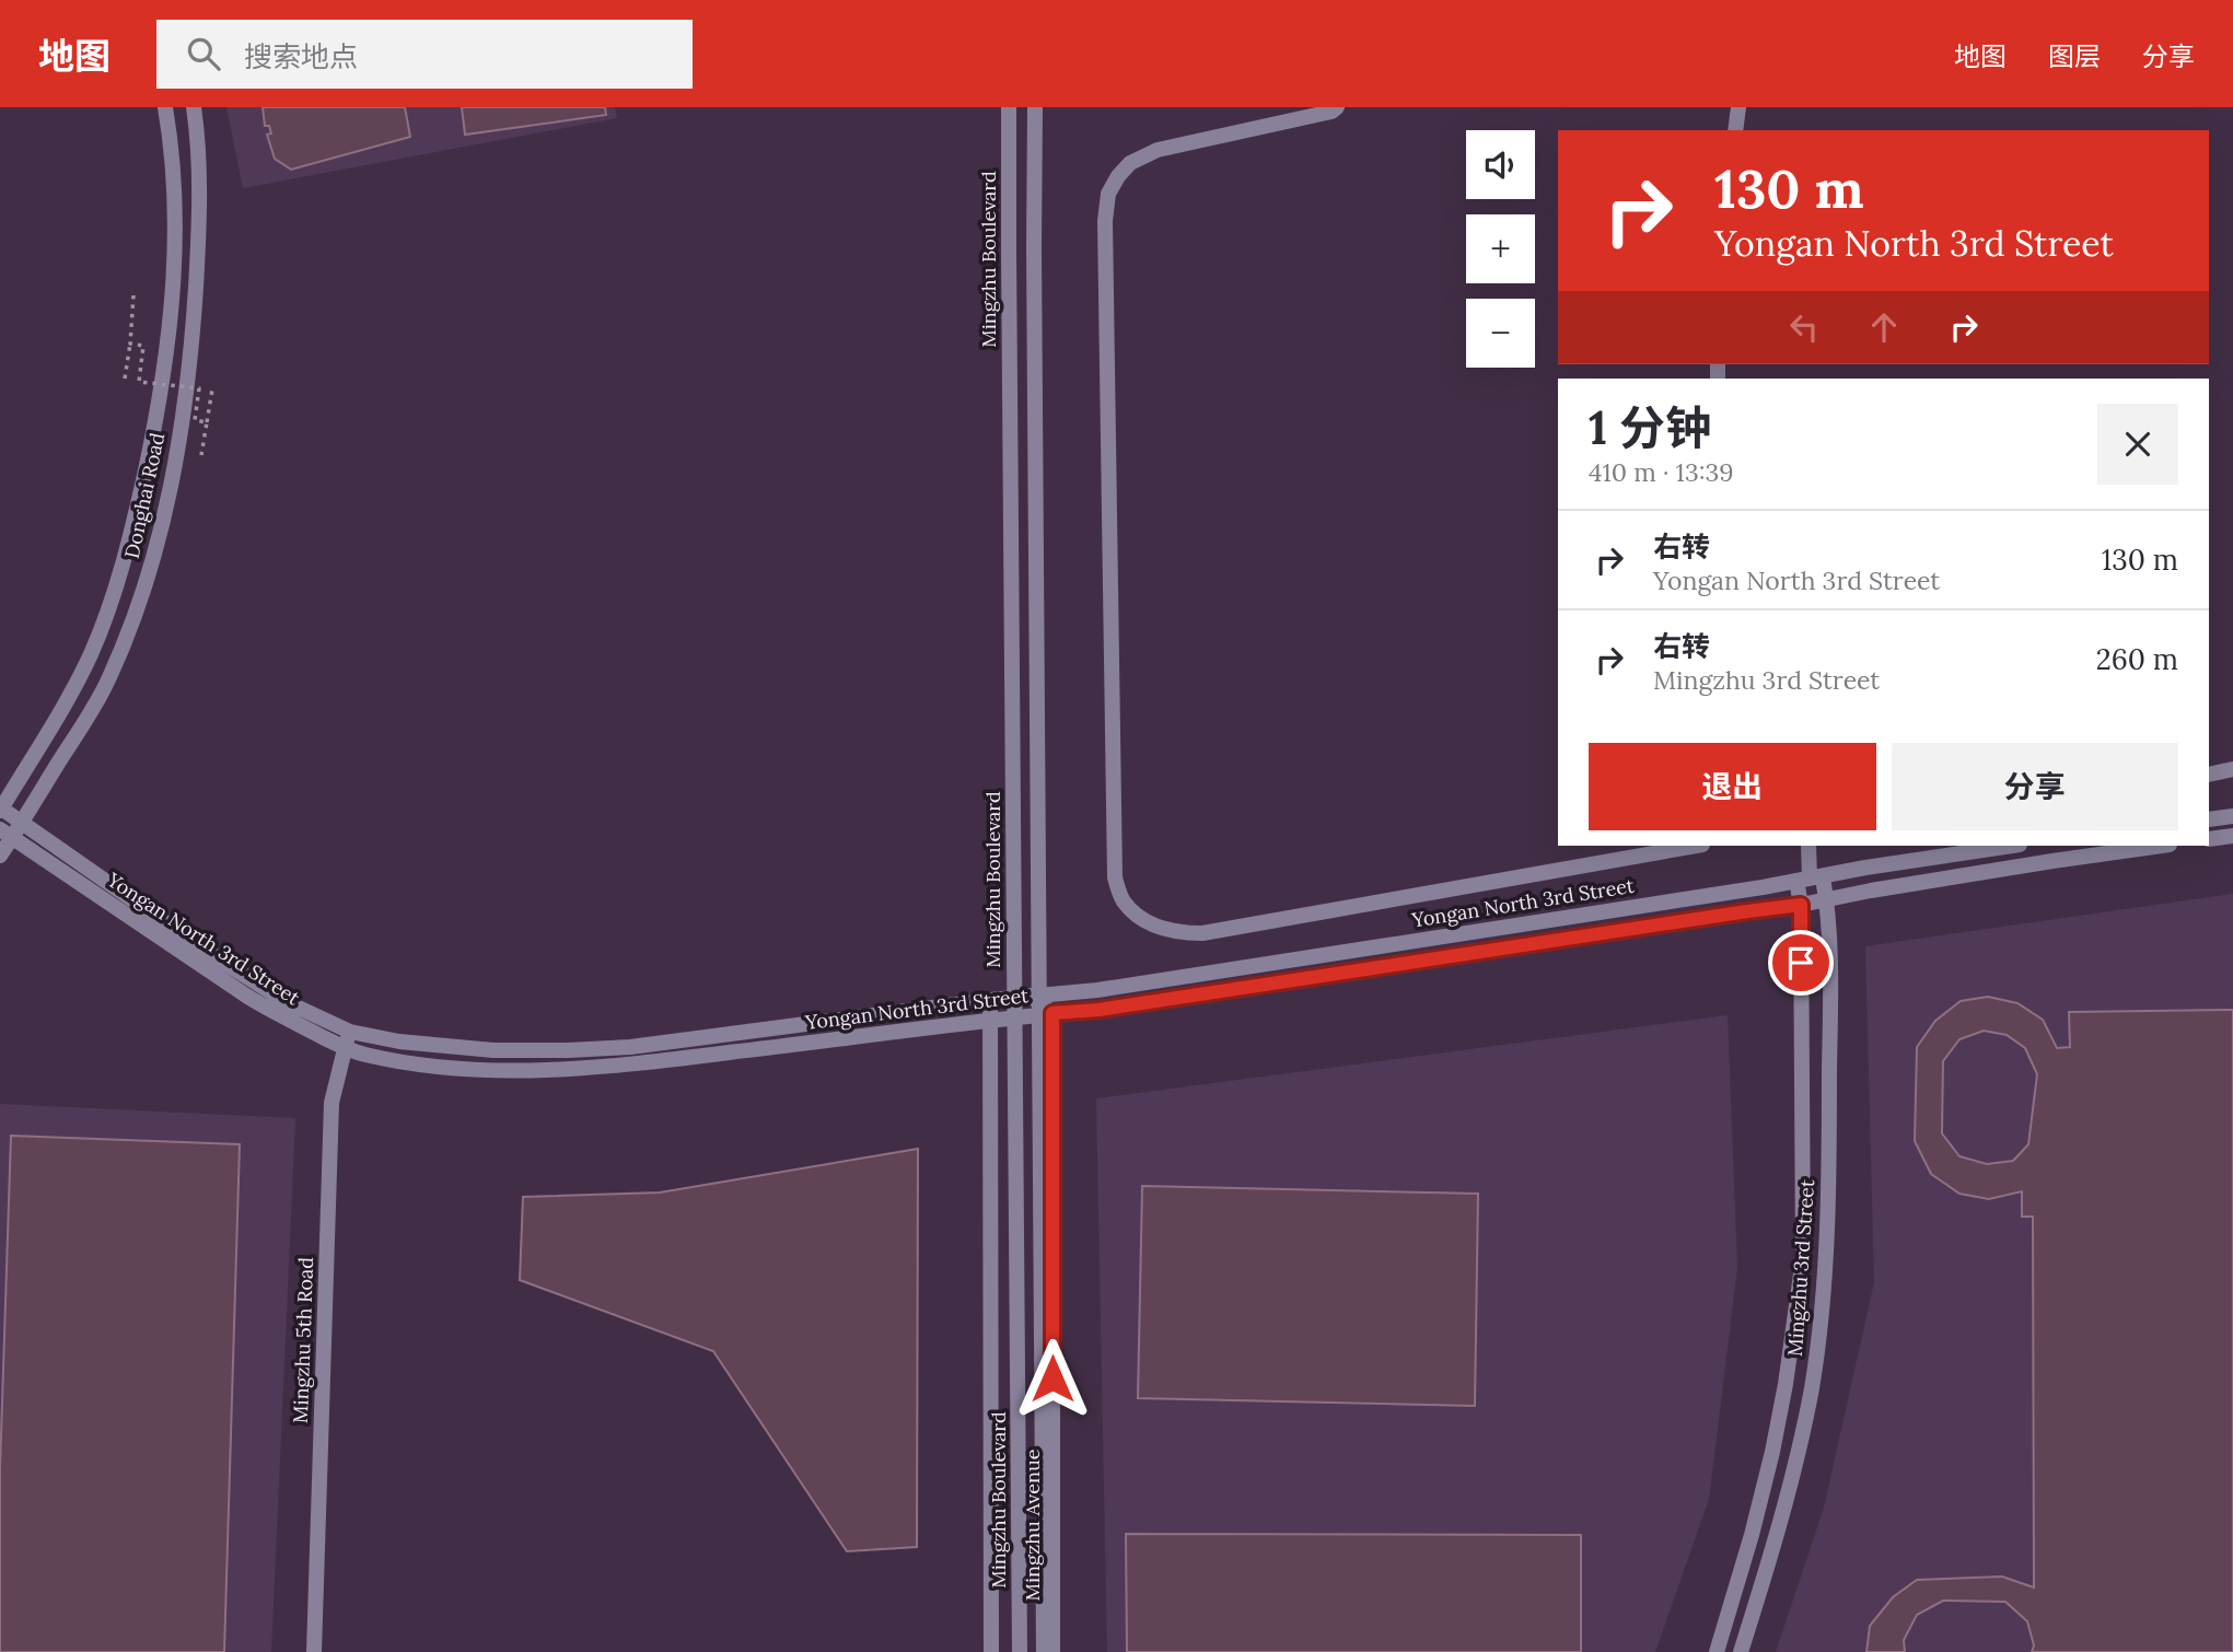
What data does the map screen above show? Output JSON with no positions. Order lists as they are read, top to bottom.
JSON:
{
  "streets": {
    "street": [
      "Mingzhu Boulevard",
      "Donghai Road",
      "Yongan North 3rd Street",
      "Mingzhu 3rd Street",
      "Mingzhu 5th Road",
      "Mingzhu Avenue"
    ]
  },
  "crossings": [
    ["Donghai Road", "Yongan North 3rd Street"],
    ["Yongan North 3rd Street", "Mingzhu 3rd Street"],
    ["Yongan North 3rd Street", "Mingzhu 5th Road"],
    ["Yongan North 3rd Street", "Mingzhu Avenue"]
  ],
  "page": {
    "header": "地图",
    "search": "搜索地点",
    "nav": ["地图", "图层", "分享"],
    "map_buttons": ["+", "−"],
    "turn": ["130 m", "Yongan North 3rd Street"],
    "heading": ["1 分钟", "410 m · 13:39"],
    "list": [
      {
        "name": "右转",
        "note": "Yongan North 3rd Street",
        "value": "130 m"
      },
      {
        "name": "右转",
        "note": "Mingzhu 3rd Street",
        "value": "260 m"
      }
    ],
    "buttons": ["退出", "分享"]
  }
}
